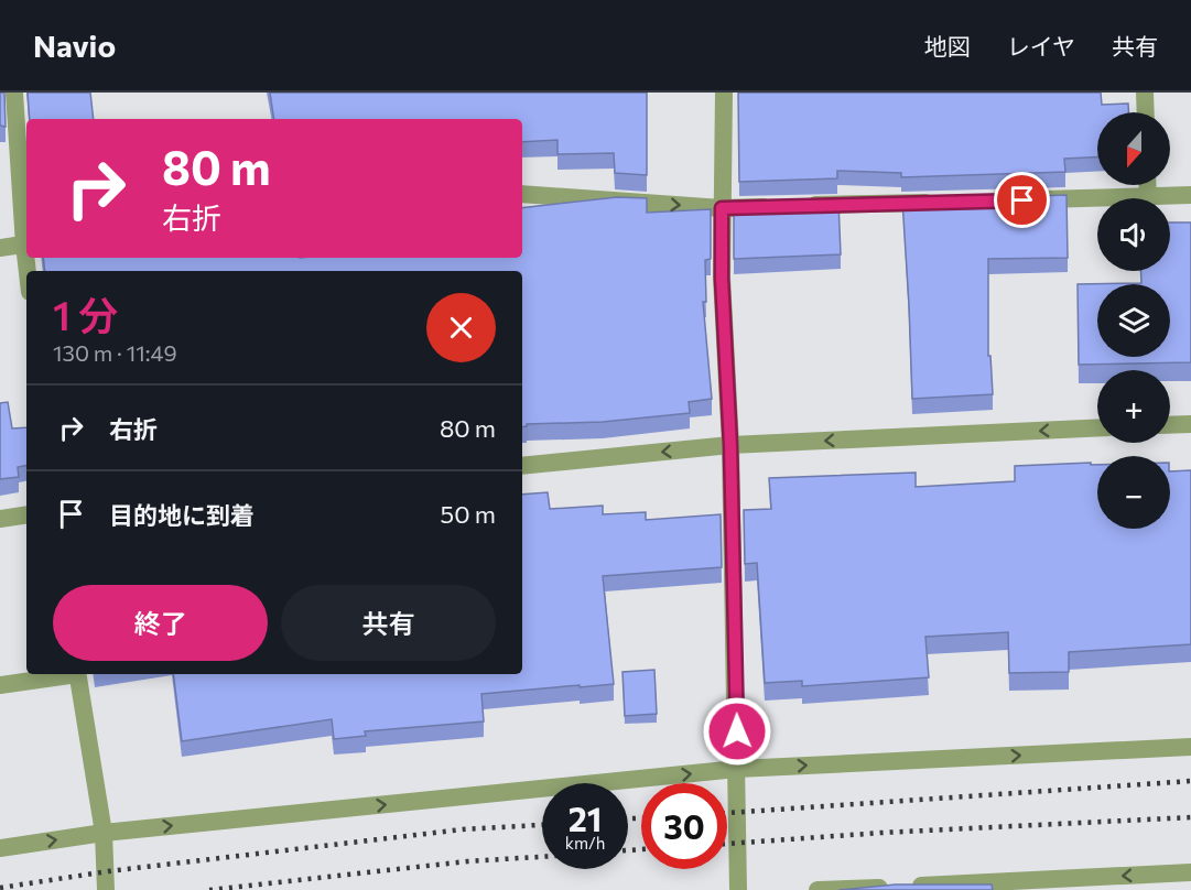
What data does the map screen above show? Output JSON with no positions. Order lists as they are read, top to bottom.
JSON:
{
  "north": "bottom",
  "page": {
    "header": "Navio",
    "nav": ["地図", "レイヤ", "共有"],
    "map_buttons": ["+", "−"],
    "turn": ["80 m", "右折"],
    "heading": ["1 分", "130 m · 11:49"],
    "list": [
      {
        "name": "右折",
        "value": "80 m"
      },
      {
        "name": "目的地に到着",
        "value": "50 m"
      }
    ],
    "buttons": ["終了", "共有"],
    "speed": "21 km/h",
    "limit": "30"
  }
}
